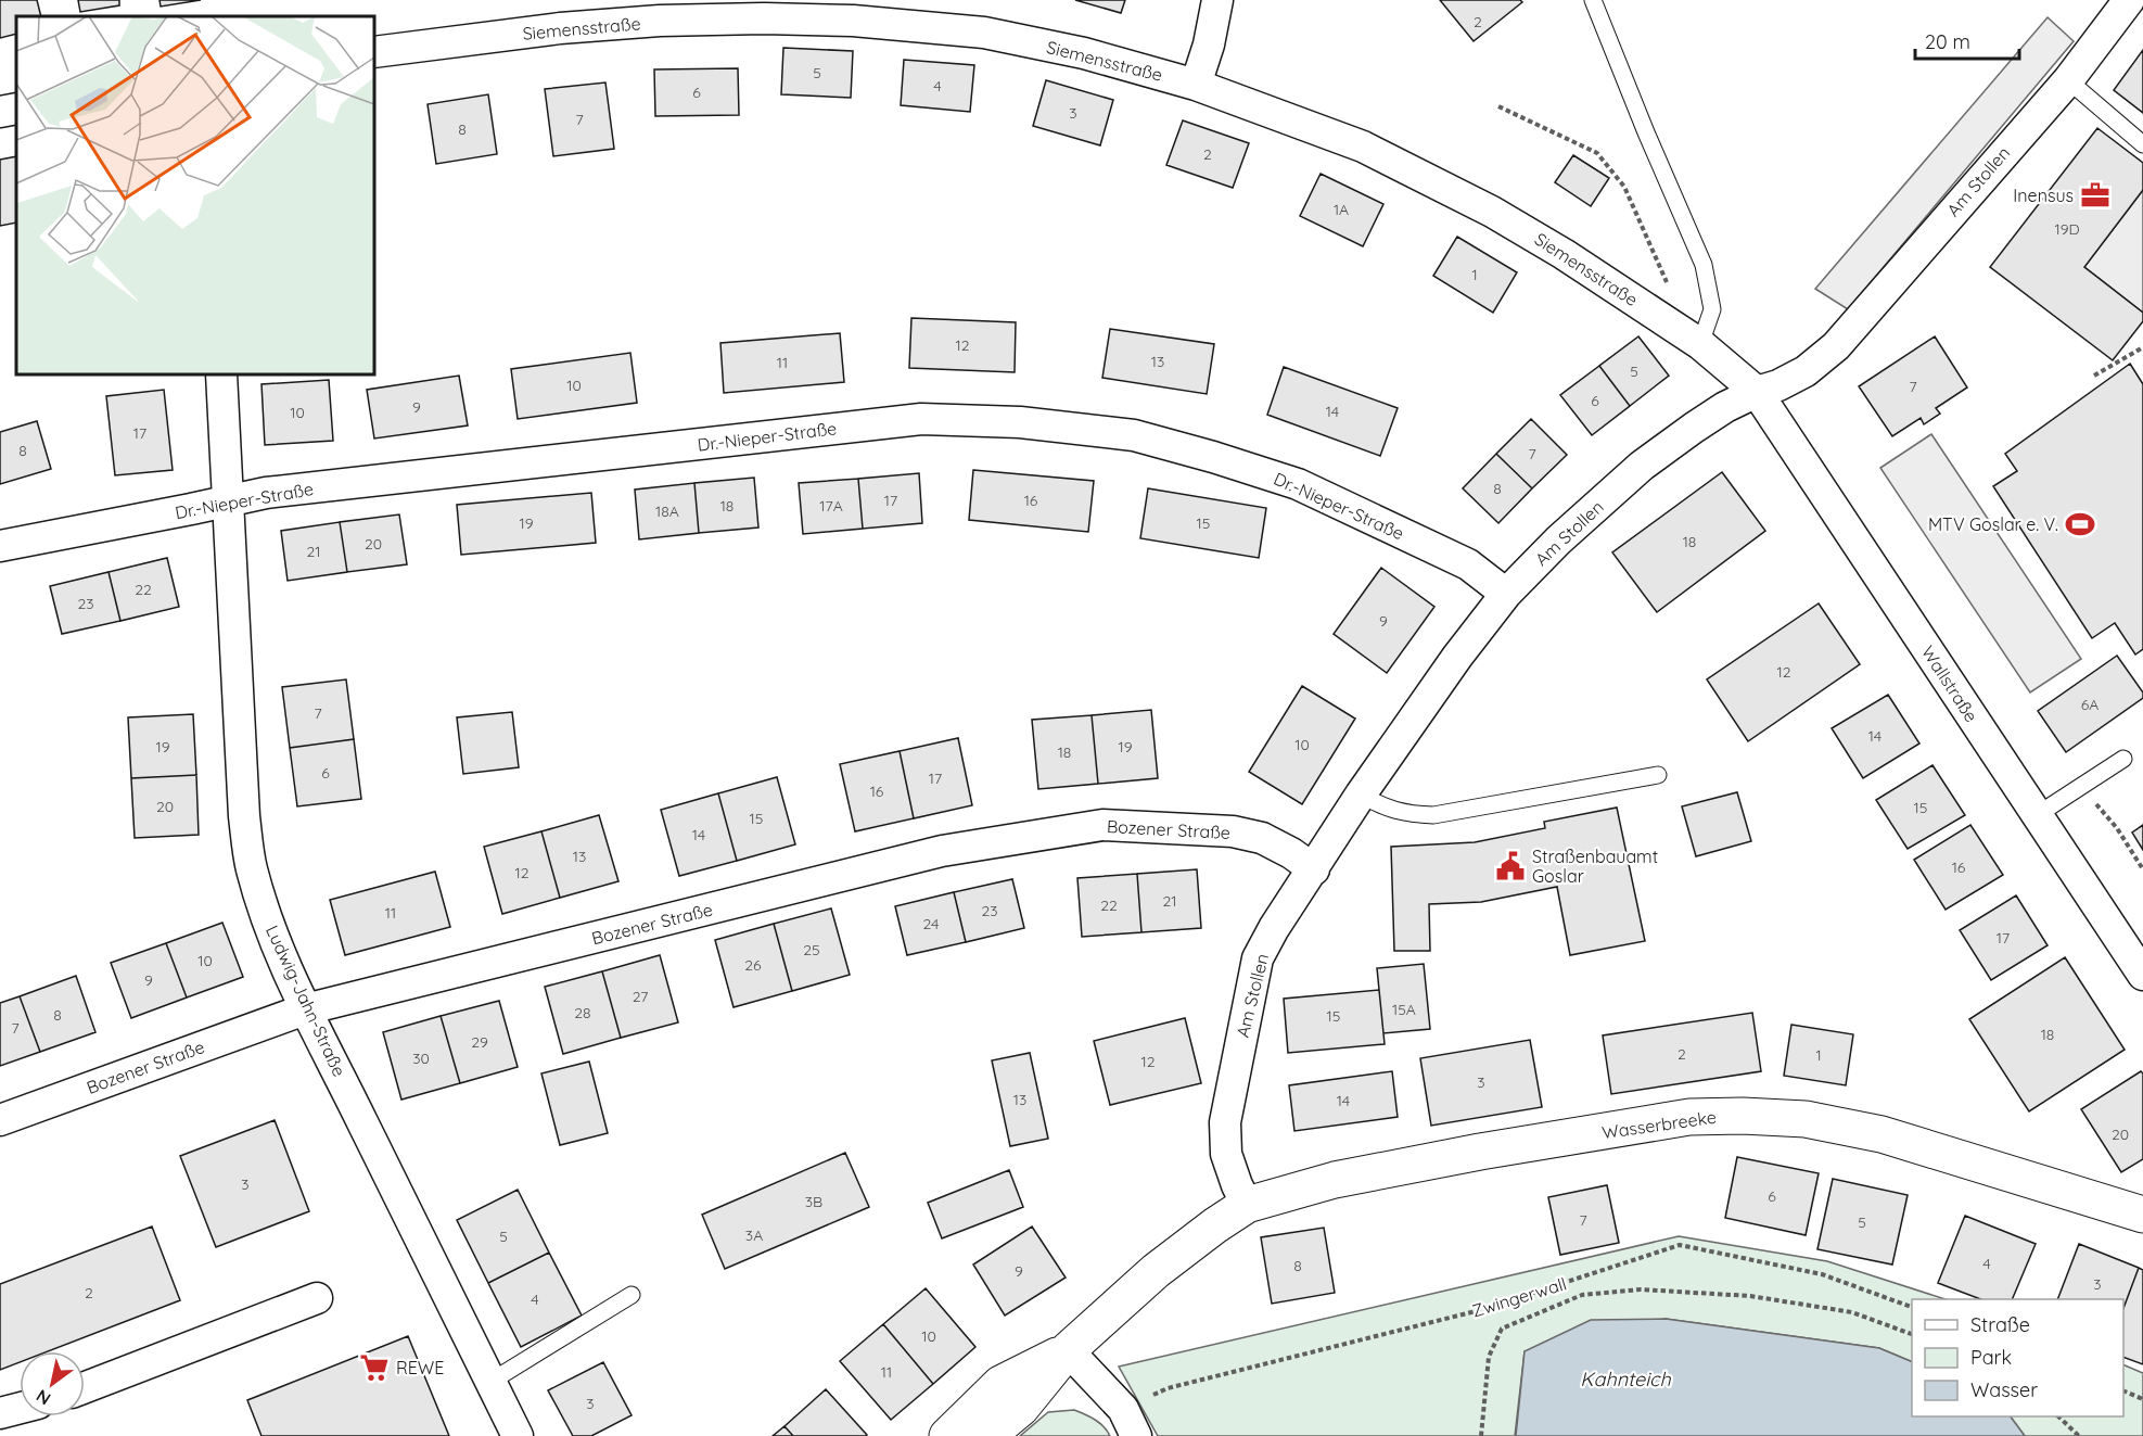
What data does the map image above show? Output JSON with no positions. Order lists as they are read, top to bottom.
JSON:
{
  "streets": {
    "main road": ["Wasserbreeke"],
    "street": [
      "Siemensstraße",
      "Am Stollen",
      "Dr.-Nieper-Straße",
      "Wallstraße",
      "Bozener Straße",
      "Ludwig-Jahn-Straße"
    ],
    "path": ["Zwingerwall"]
  },
  "crossings": [
    ["Siemensstraße", "Am Stollen"],
    ["Siemensstraße", "Wallstraße"],
    ["Am Stollen", "Dr.-Nieper-Straße"],
    ["Am Stollen", "Wallstraße"],
    ["Am Stollen", "Bozener Straße"],
    ["Am Stollen", "Wasserbreeke"],
    ["Dr.-Nieper-Straße", "Ludwig-Jahn-Straße"],
    ["Bozener Straße", "Ludwig-Jahn-Straße"]
  ],
  "water": ["Kahnteich"],
  "places": {
    "office": ["Inensus"],
    "sports": ["MTV Goslar e. V."],
    "public building": ["Straßenbauamt Goslar"],
    "supermarket": ["REWE"]
  },
  "house_numbers": [
    "2",
    "5",
    "4",
    "6",
    "3",
    "7",
    "8",
    "2",
    "1A",
    "19D",
    "1",
    "12",
    "13",
    "11",
    "5",
    "10",
    "7",
    "6",
    "9",
    "14",
    "10",
    "17",
    "8",
    "7",
    "8",
    "17",
    "16",
    "18",
    "17A",
    "18A",
    "19",
    "15",
    "18",
    "20",
    "21",
    "22",
    "23",
    "9",
    "12",
    "6A",
    "7",
    "14",
    "10",
    "19",
    "19",
    "18",
    "6",
    "17",
    "16",
    "20",
    "15",
    "15",
    "14",
    "13",
    "16",
    "12",
    "21",
    "22",
    "23",
    "11",
    "24",
    "17",
    "25",
    "10",
    "26",
    "9",
    "27",
    "15A",
    "28",
    "8",
    "15",
    "7",
    "18",
    "29",
    "2",
    "1",
    "30",
    "12",
    "3",
    "13",
    "14",
    "20",
    "3",
    "6",
    "3B",
    "7",
    "5",
    "3A",
    "5",
    "4",
    "8",
    "9",
    "3",
    "2",
    "4",
    "10",
    "11",
    "3"
  ],
  "legend": ["Straße", "Park", "Wasser"],
  "scale_bar": "20 m",
  "north": "bottom left"
}
